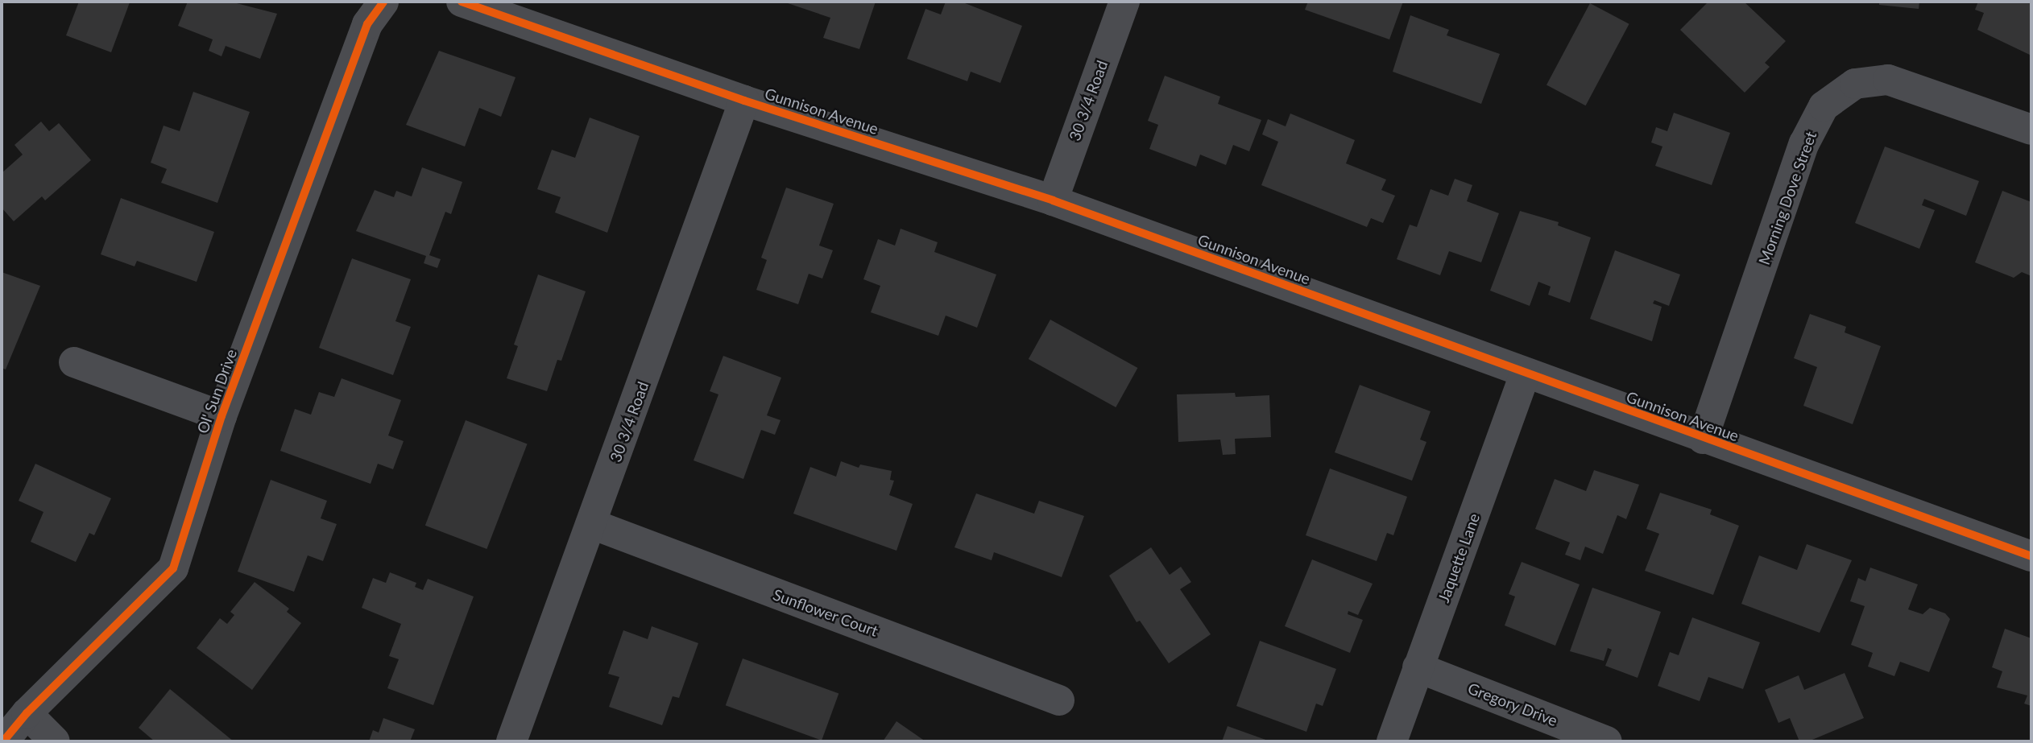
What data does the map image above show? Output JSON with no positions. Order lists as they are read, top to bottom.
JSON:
{
  "streets": {
    "street": [
      "30 3/4 Road",
      "Gunnison Avenue",
      "Morning Dove Street",
      "Ol' Sun Drive",
      "Jaquette Lane",
      "Sunflower Court",
      "Gregory Drive"
    ]
  },
  "crossings": [
    ["30 3/4 Road", "Gunnison Avenue"],
    ["30 3/4 Road", "Sunflower Court"],
    ["Gunnison Avenue", "Morning Dove Street"],
    ["Gunnison Avenue", "Jaquette Lane"],
    ["Jaquette Lane", "Gregory Drive"]
  ]
}
